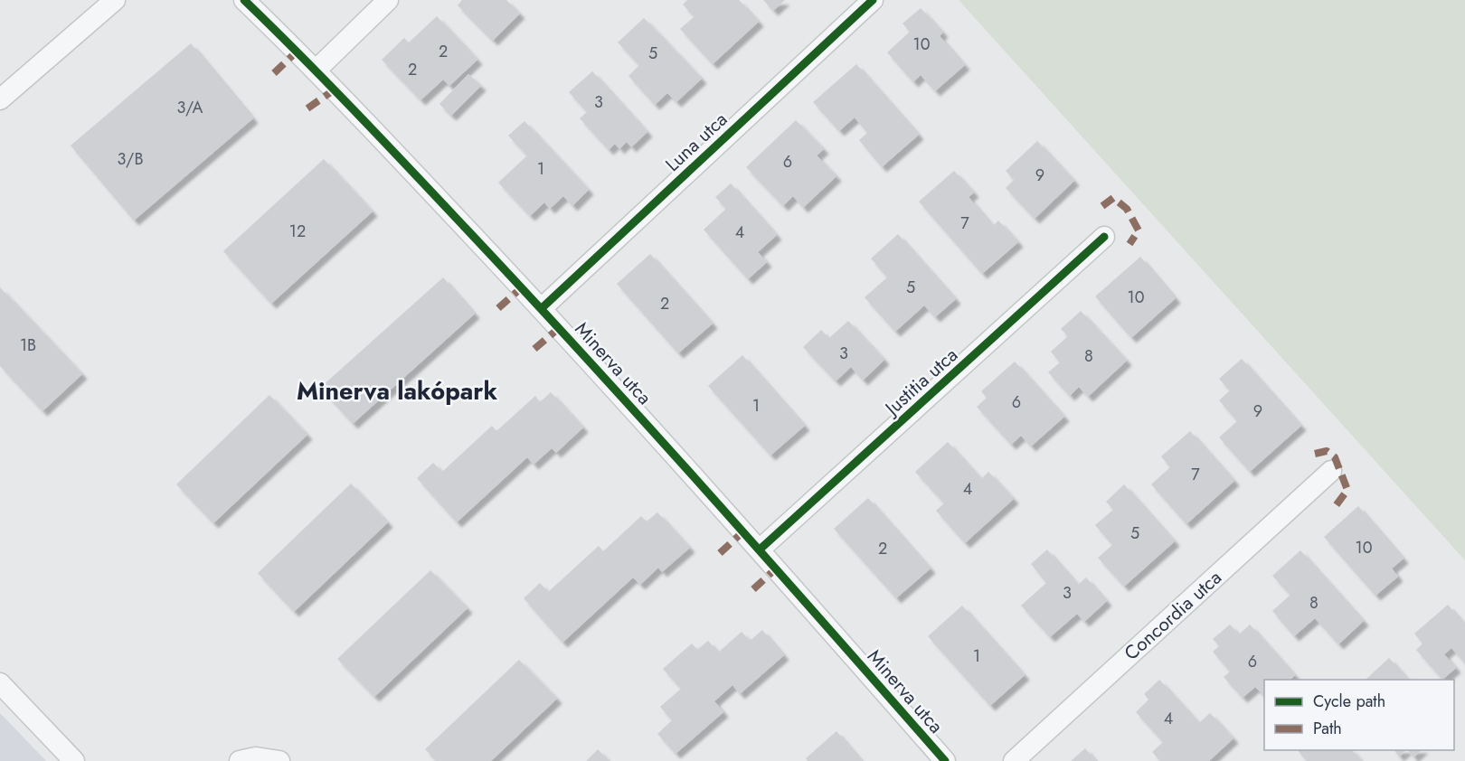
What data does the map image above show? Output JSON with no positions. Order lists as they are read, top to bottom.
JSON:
{
  "streets": {
    "street": [
      "Luna utca",
      "Minerva utca",
      "Justitia utca",
      "Concordia utca"
    ]
  },
  "crossings": [
    ["Luna utca", "Minerva utca"],
    ["Minerva utca", "Justitia utca"]
  ],
  "districts": ["Minerva lakópark"],
  "house_numbers": [
    "10",
    "2",
    "5",
    "2",
    "3",
    "3/A",
    "3/B",
    "6",
    "1",
    "9",
    "7",
    "12",
    "4",
    "5",
    "10",
    "2",
    "1B",
    "3",
    "8",
    "6",
    "1",
    "9",
    "7",
    "4",
    "5",
    "10",
    "2",
    "3",
    "8",
    "1",
    "6",
    "4"
  ],
  "legend": ["Cycle path", "Path"]
}
